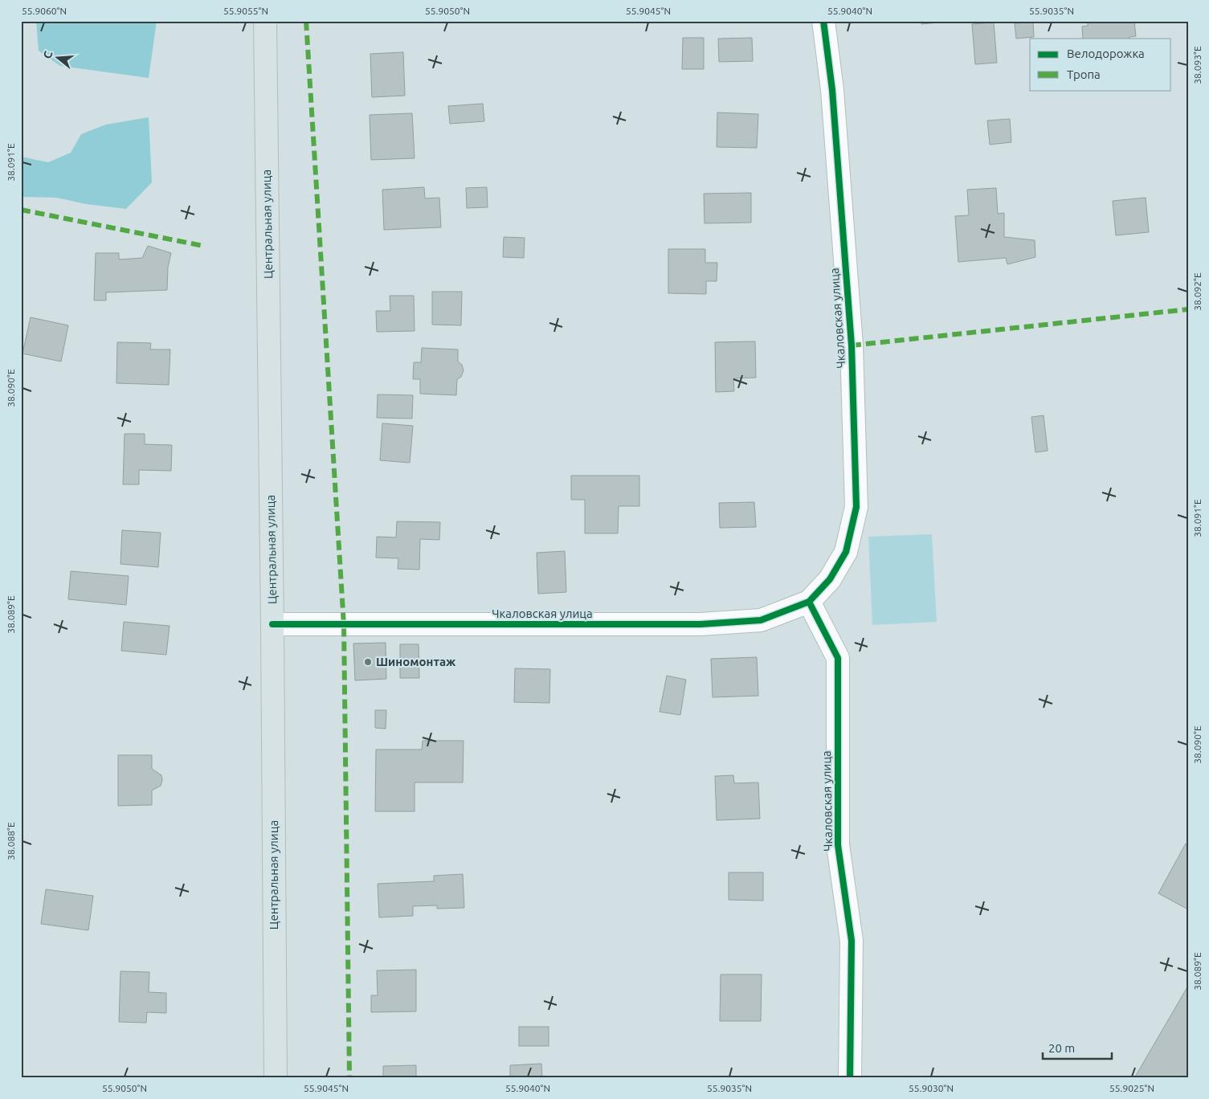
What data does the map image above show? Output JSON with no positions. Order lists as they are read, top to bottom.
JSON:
{
  "streets": {
    "main road": ["Центральная улица"],
    "street": ["Чкаловская улица"]
  },
  "crossings": [
    ["Центральная улица", "Чкаловская улица"]
  ],
  "places": ["Шиномонтаж"],
  "legend": ["Велодорожка", "Тропа"],
  "scale_bar": "20 m",
  "north": "left",
  "coordinates": [
    "55.9060°N",
    "55.9055°N",
    "55.9050°N",
    "55.9045°N",
    "55.9040°N",
    "55.9035°N",
    "38.093°E",
    "38.091°E",
    "38.092°E",
    "38.090°E",
    "38.089°E",
    "38.088°E",
    "55.9030°N",
    "55.9025°N"
  ]
}
